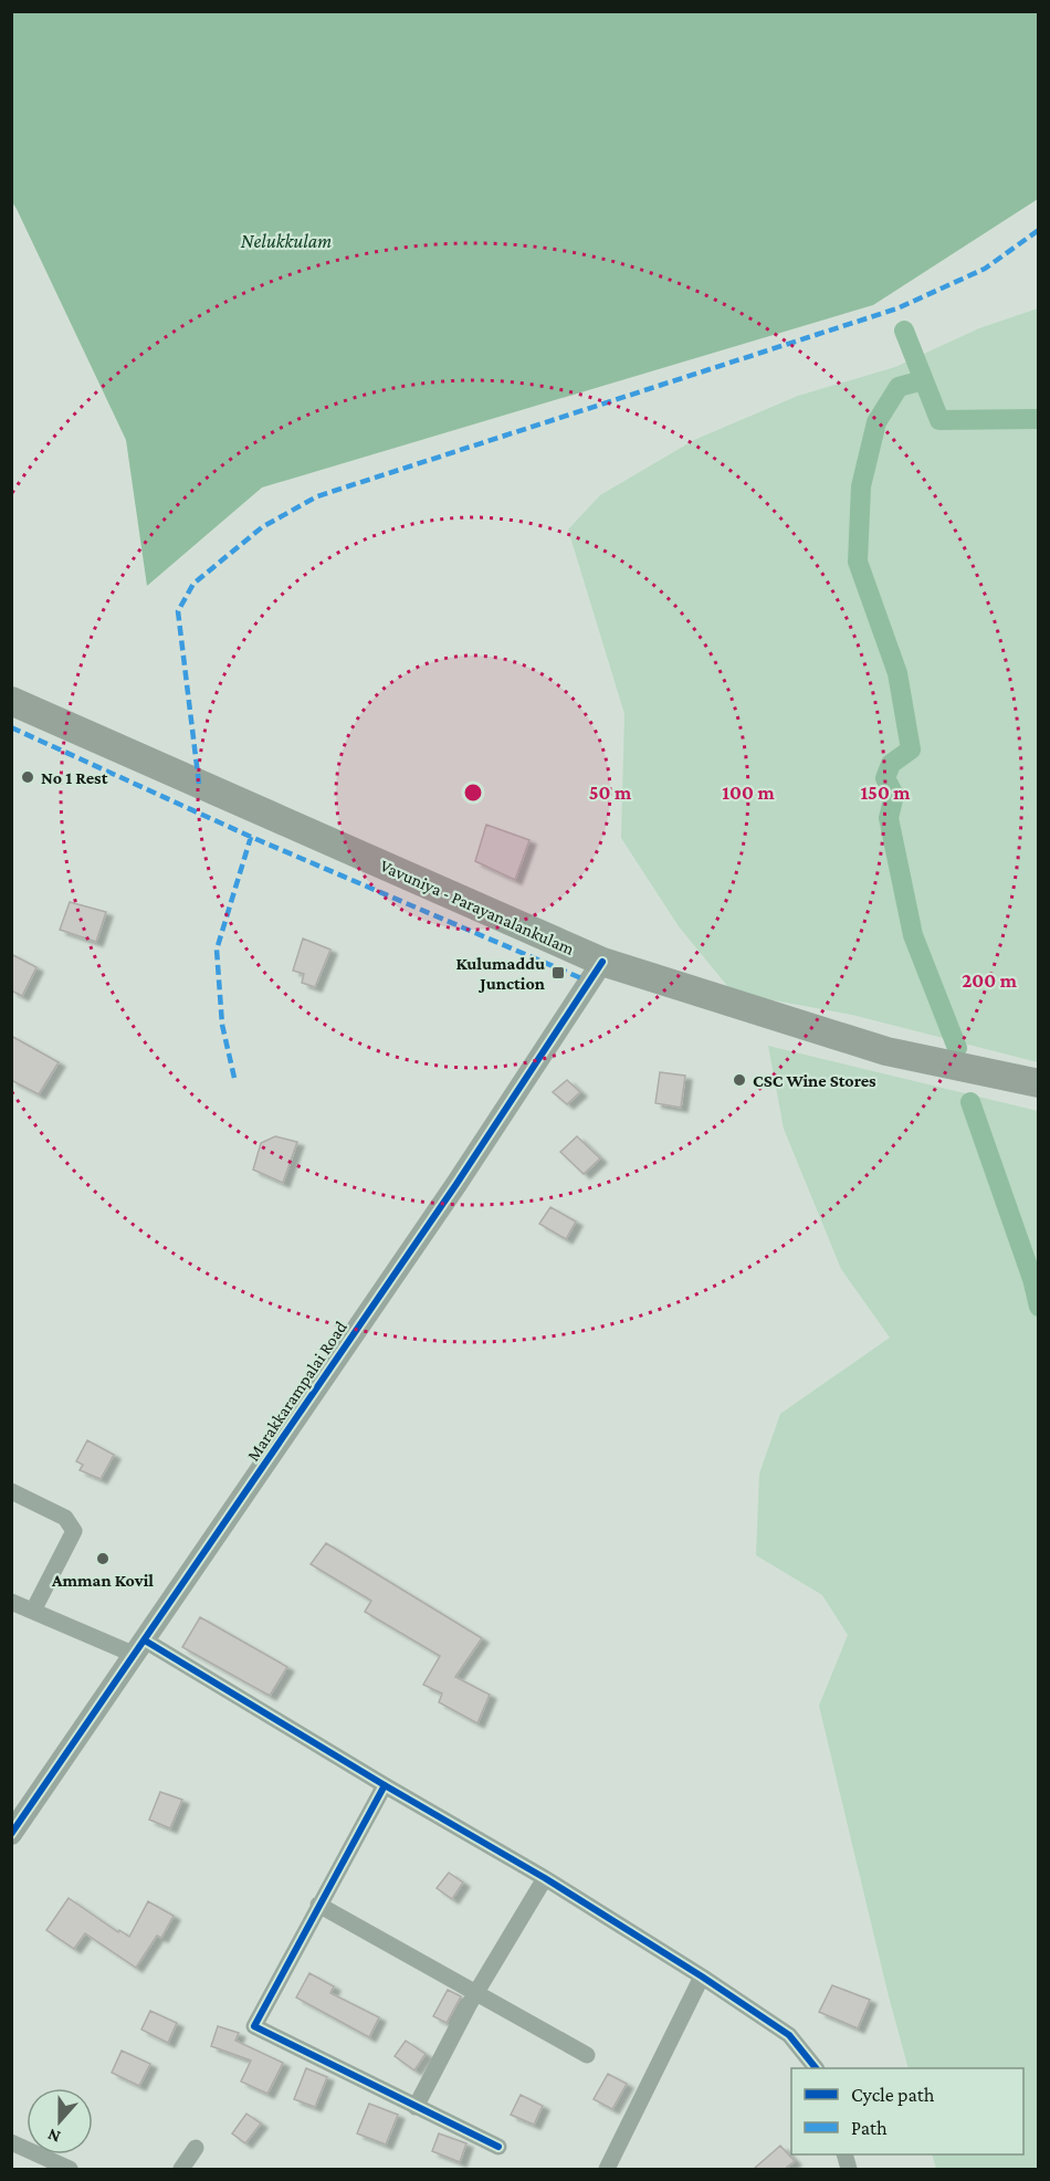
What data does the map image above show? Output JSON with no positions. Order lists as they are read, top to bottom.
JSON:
{
  "streets": {
    "highway": ["Vavuniya - Parayanalankulam"],
    "street": ["Marakkarampalai Road"]
  },
  "crossings": [
    ["Vavuniya - Parayanalankulam", "Marakkarampalai Road"]
  ],
  "water": ["Nelukkulam"],
  "places": {
    "other": ["No 1 Rest", "CSC Wine Stores", "Amman Kovil"],
    "transit": ["Kulumaddu Junction"]
  },
  "legend": ["Cycle path", "Path"],
  "north": "bottom",
  "rings": [
    "50 m",
    "100 m",
    "150 m",
    "200 m"
  ]
}
